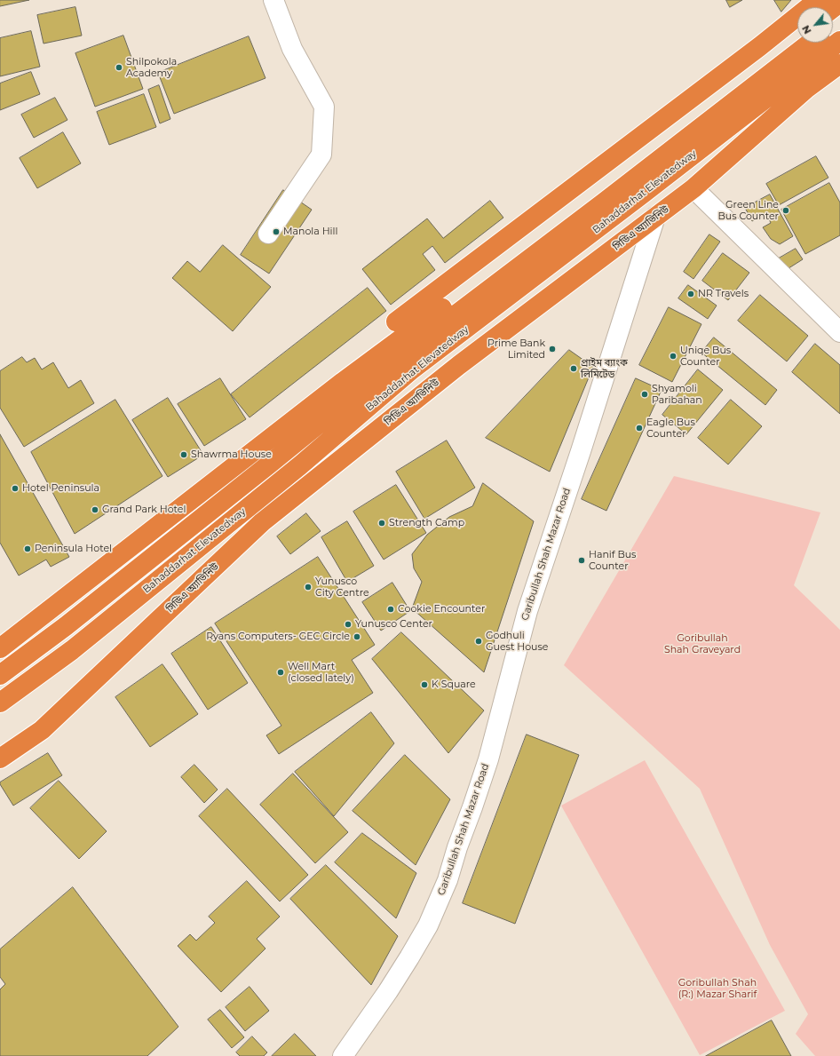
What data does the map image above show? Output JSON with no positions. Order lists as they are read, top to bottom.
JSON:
{
  "streets": {
    "highway": ["Bahaddarhat Elevatedway", "সিডিএ অ্যাভিনিউ"],
    "street": ["Garibullah Shah Mazar Road"]
  },
  "crossings": [
    ["সিডিএ অ্যাভিনিউ", "Garibullah Shah Mazar Road"]
  ],
  "parks": ["Goribullah Shah Graveyard", "Goribullah Shah (R:) Mazar Sharif"],
  "places": [
    "Shilpokola Academy",
    "Green Line Bus Counter",
    "Manola Hill",
    "NR Travels",
    "Prime Bank Limited",
    "Uniqe Bus Counter",
    "প্রাইম ব্যাংক লিমিটেড",
    "Shyamoli Paribahan",
    "Eagle Bus Counter",
    "Shawrma House",
    "Hotel Peninsula",
    "Grand Park Hotel",
    "Strength Camp",
    "Peninsula Hotel",
    "Hanif Bus Counter",
    "Yunusco City Centre",
    "Cookie Encounter",
    "Yunusco Center",
    "Ryans Computers- GEC Circle",
    "Godhuli Guest House",
    "Well Mart (closed lately)",
    "K Square"
  ],
  "north": "bottom left"
}
